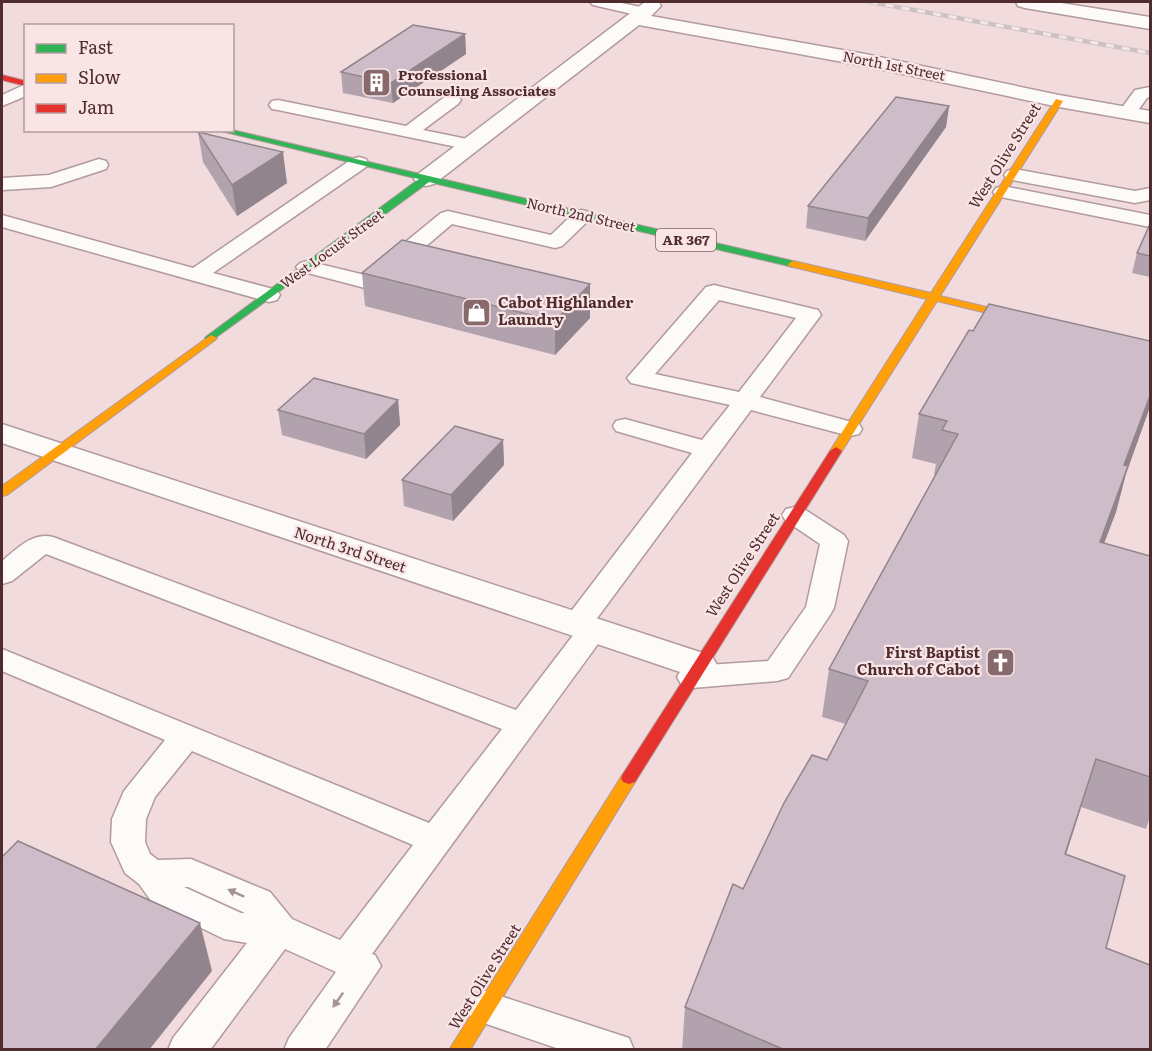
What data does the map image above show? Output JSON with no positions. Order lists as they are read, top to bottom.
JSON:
{
  "streets": {
    "street": [
      "North 1st Street",
      "West Olive Street",
      "North 2nd Street",
      "AR 367",
      "West Locust Street",
      "North 3rd Street"
    ]
  },
  "crossings": [
    ["North 1st Street", "West Olive Street"],
    ["North 1st Street", "West Locust Street"],
    ["West Olive Street", "North 2nd Street"],
    ["West Olive Street", "North 3rd Street"],
    ["North 2nd Street", "West Locust Street"],
    ["West Locust Street", "North 3rd Street"]
  ],
  "places": {
    "building": ["Professional Counseling Associates"],
    "shop": ["Cabot Highlander Laundry"],
    "church": ["First Baptist Church of Cabot"]
  },
  "legend": ["Fast", "Slow", "Jam"]
}
